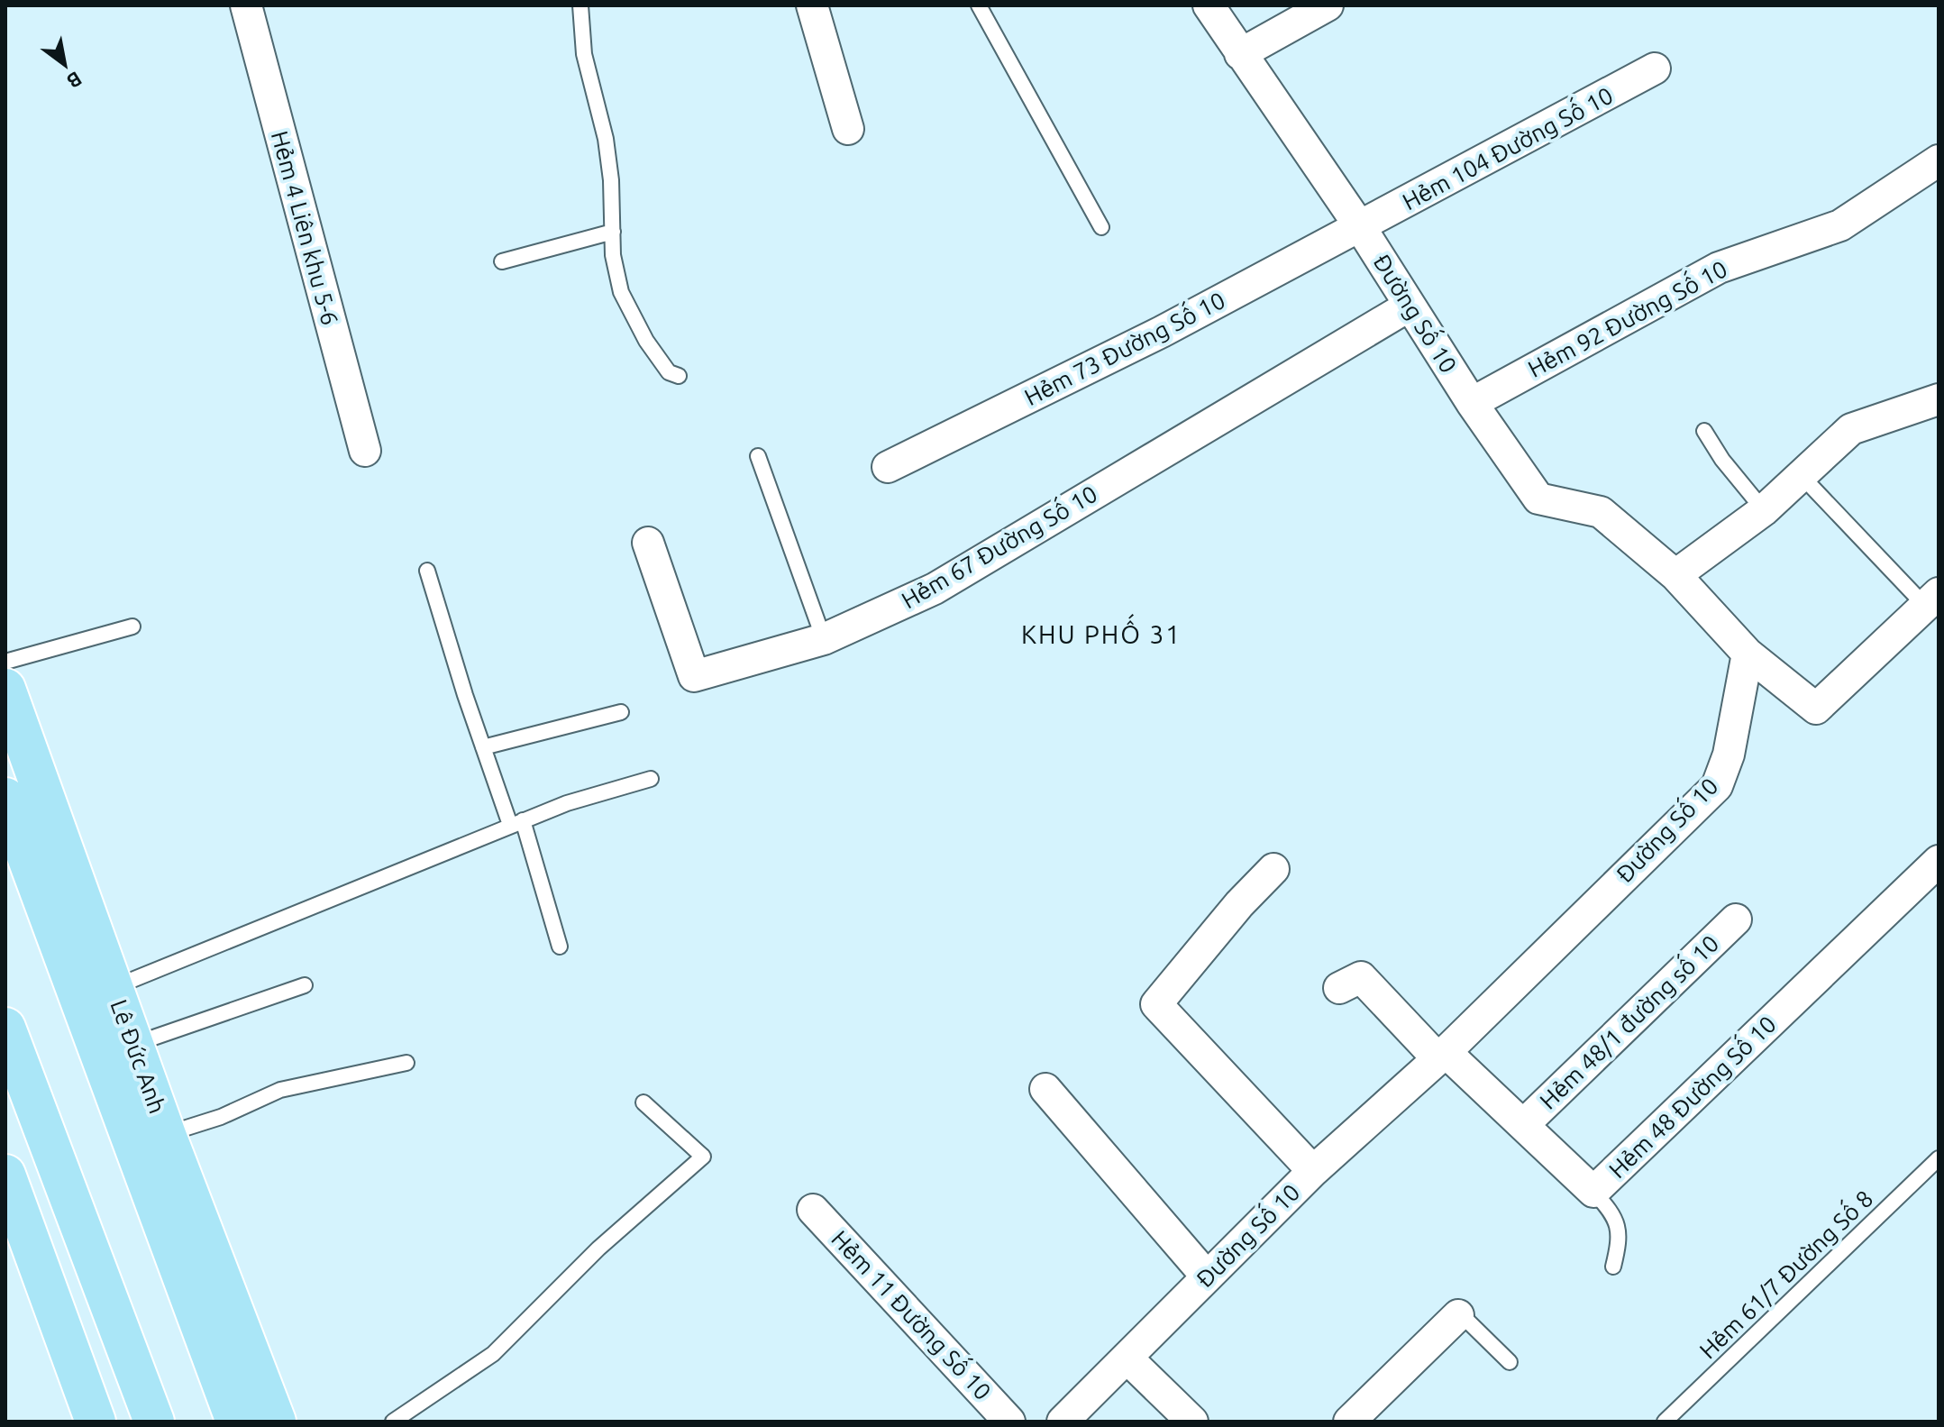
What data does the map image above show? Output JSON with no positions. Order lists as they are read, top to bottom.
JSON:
{
  "streets": {
    "highway": ["Lê Đức Anh"],
    "street": [
      "Hẻm 104 Đường Số 10",
      "Hẻm 4 Liên khu 5-6",
      "Đường Số 10",
      "Hẻm 92 Đường Số 10",
      "Hẻm 73 Đường Số 10",
      "Hẻm 67 Đường Số 10",
      "Hẻm 48/1 đường số 10",
      "Hẻm 48 Đường Số 10",
      "Hẻm 11 Đường Số 10"
    ],
    "lane": ["Hẻm 61/7 Đường Số 8"]
  },
  "crossings": [
    ["Hẻm 104 Đường Số 10", "Đường Số 10"],
    ["Hẻm 104 Đường Số 10", "Hẻm 73 Đường Số 10"],
    ["Đường Số 10", "Hẻm 92 Đường Số 10"],
    ["Đường Số 10", "Hẻm 73 Đường Số 10"],
    ["Đường Số 10", "Hẻm 67 Đường Số 10"],
    ["Đường Số 10", "Hẻm 48 Đường Số 10"],
    ["Hẻm 48/1 đường số 10", "Hẻm 48 Đường Số 10"]
  ],
  "districts": ["KHU PHỐ 31"],
  "north": "bottom right"
}
